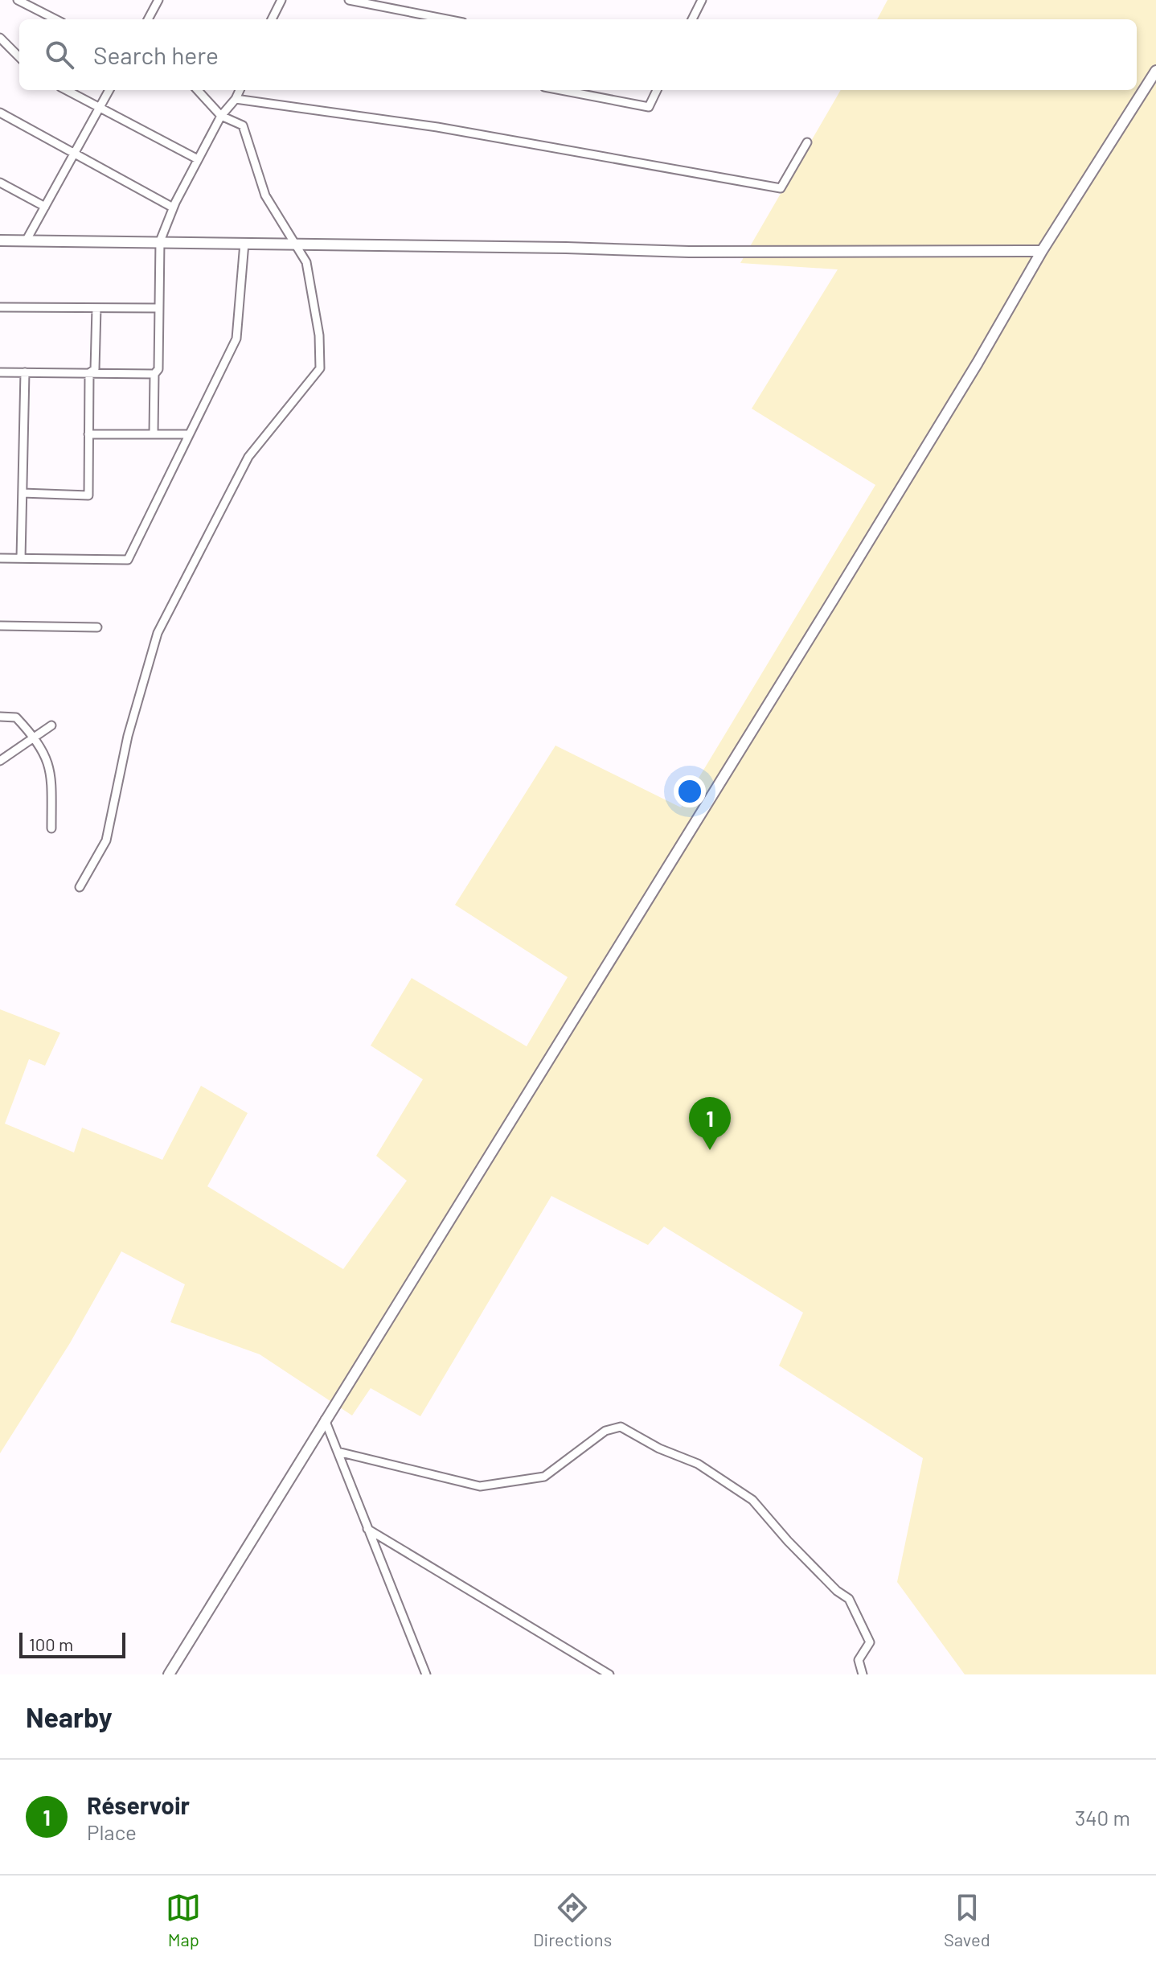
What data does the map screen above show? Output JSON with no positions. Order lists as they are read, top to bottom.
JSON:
{
  "scale_bar": "100 m",
  "page": {
    "search": "Search here",
    "pins": "1",
    "scale": "100 m",
    "heading": "Nearby",
    "list": [
      {
        "mark": "1",
        "name": "Réservoir",
        "note": "Place",
        "value": "340 m"
      }
    ],
    "nav": ["Map", "Directions", "Saved"]
  }
}
